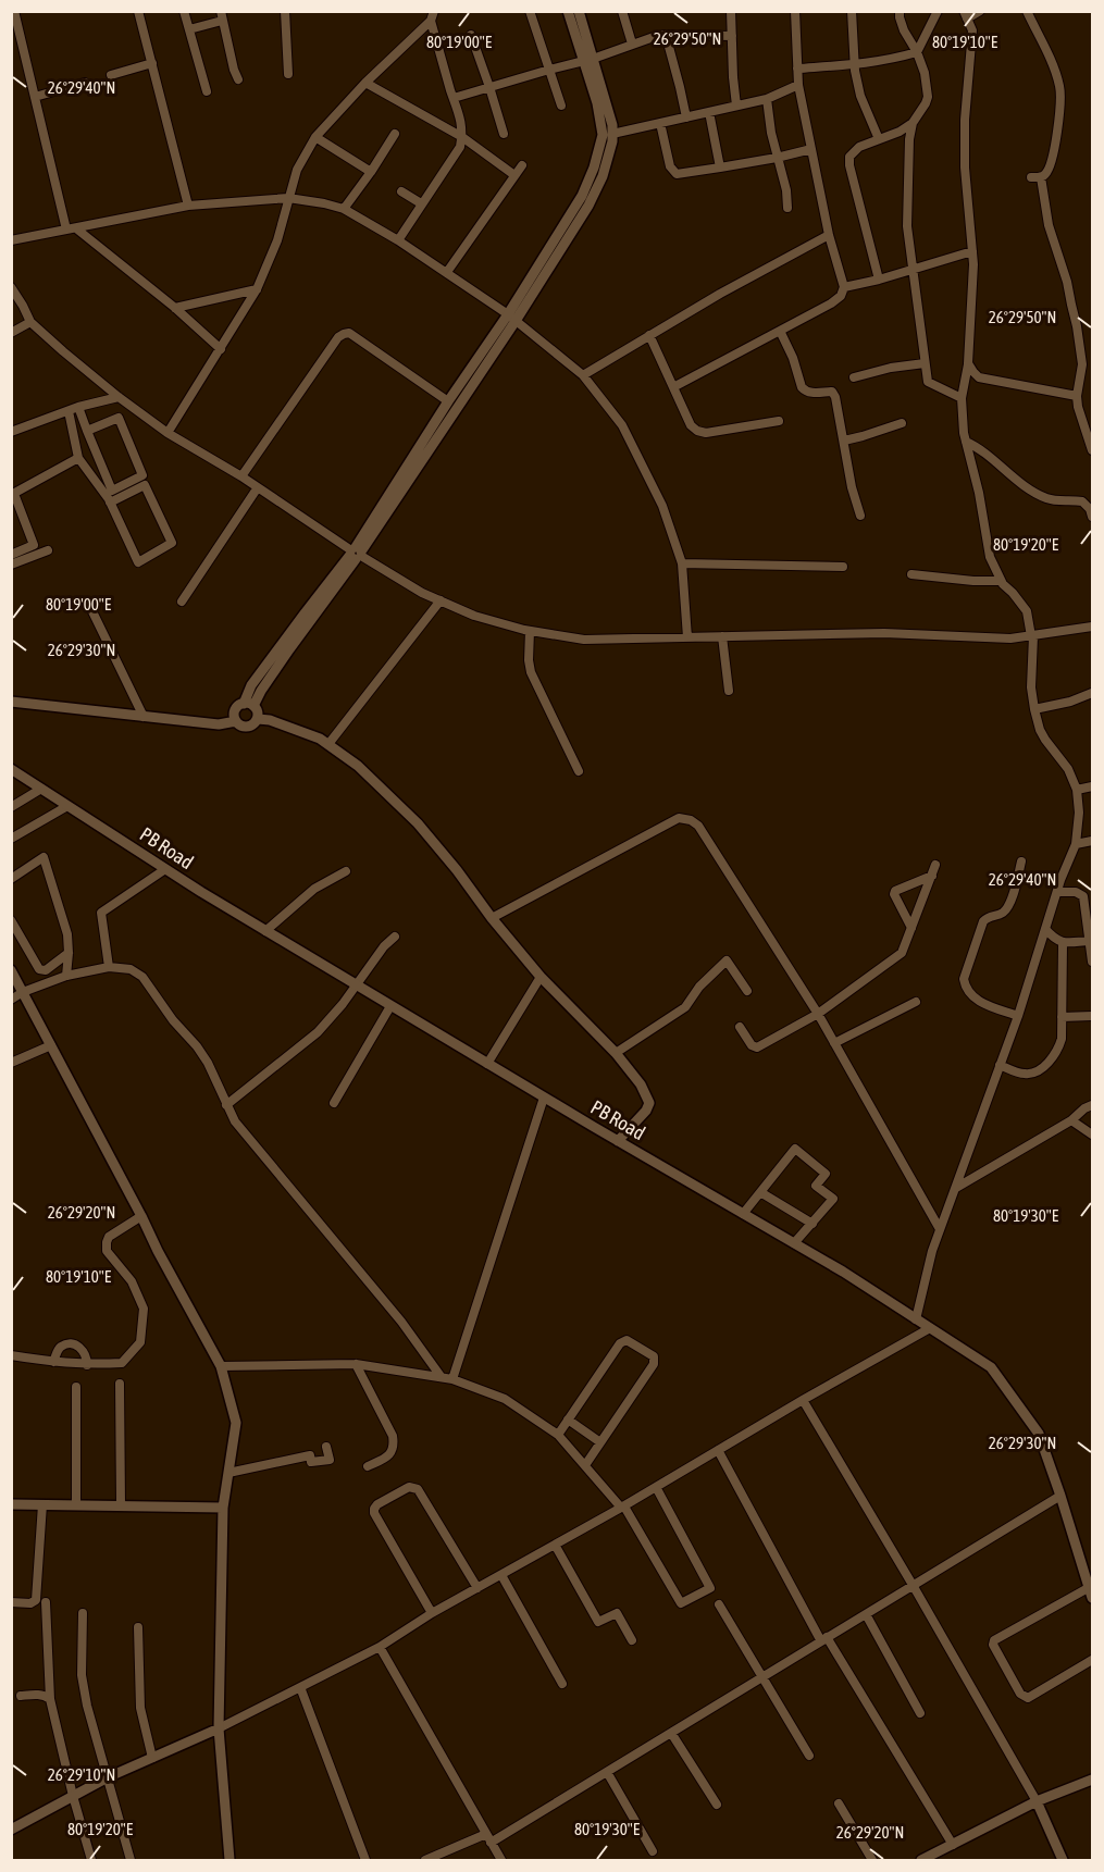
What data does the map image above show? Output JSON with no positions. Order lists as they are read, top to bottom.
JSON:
{
  "streets": {
    "street": ["PB Road"]
  },
  "coordinates": [
    "26°29'50\"N",
    "80°19'00\"E",
    "80°19'10\"E",
    "26°29'40\"N",
    "80°19'20\"E",
    "26°29'30\"N",
    "26°29'20\"N",
    "80°19'30\"E",
    "26°29'10\"N"
  ]
}
